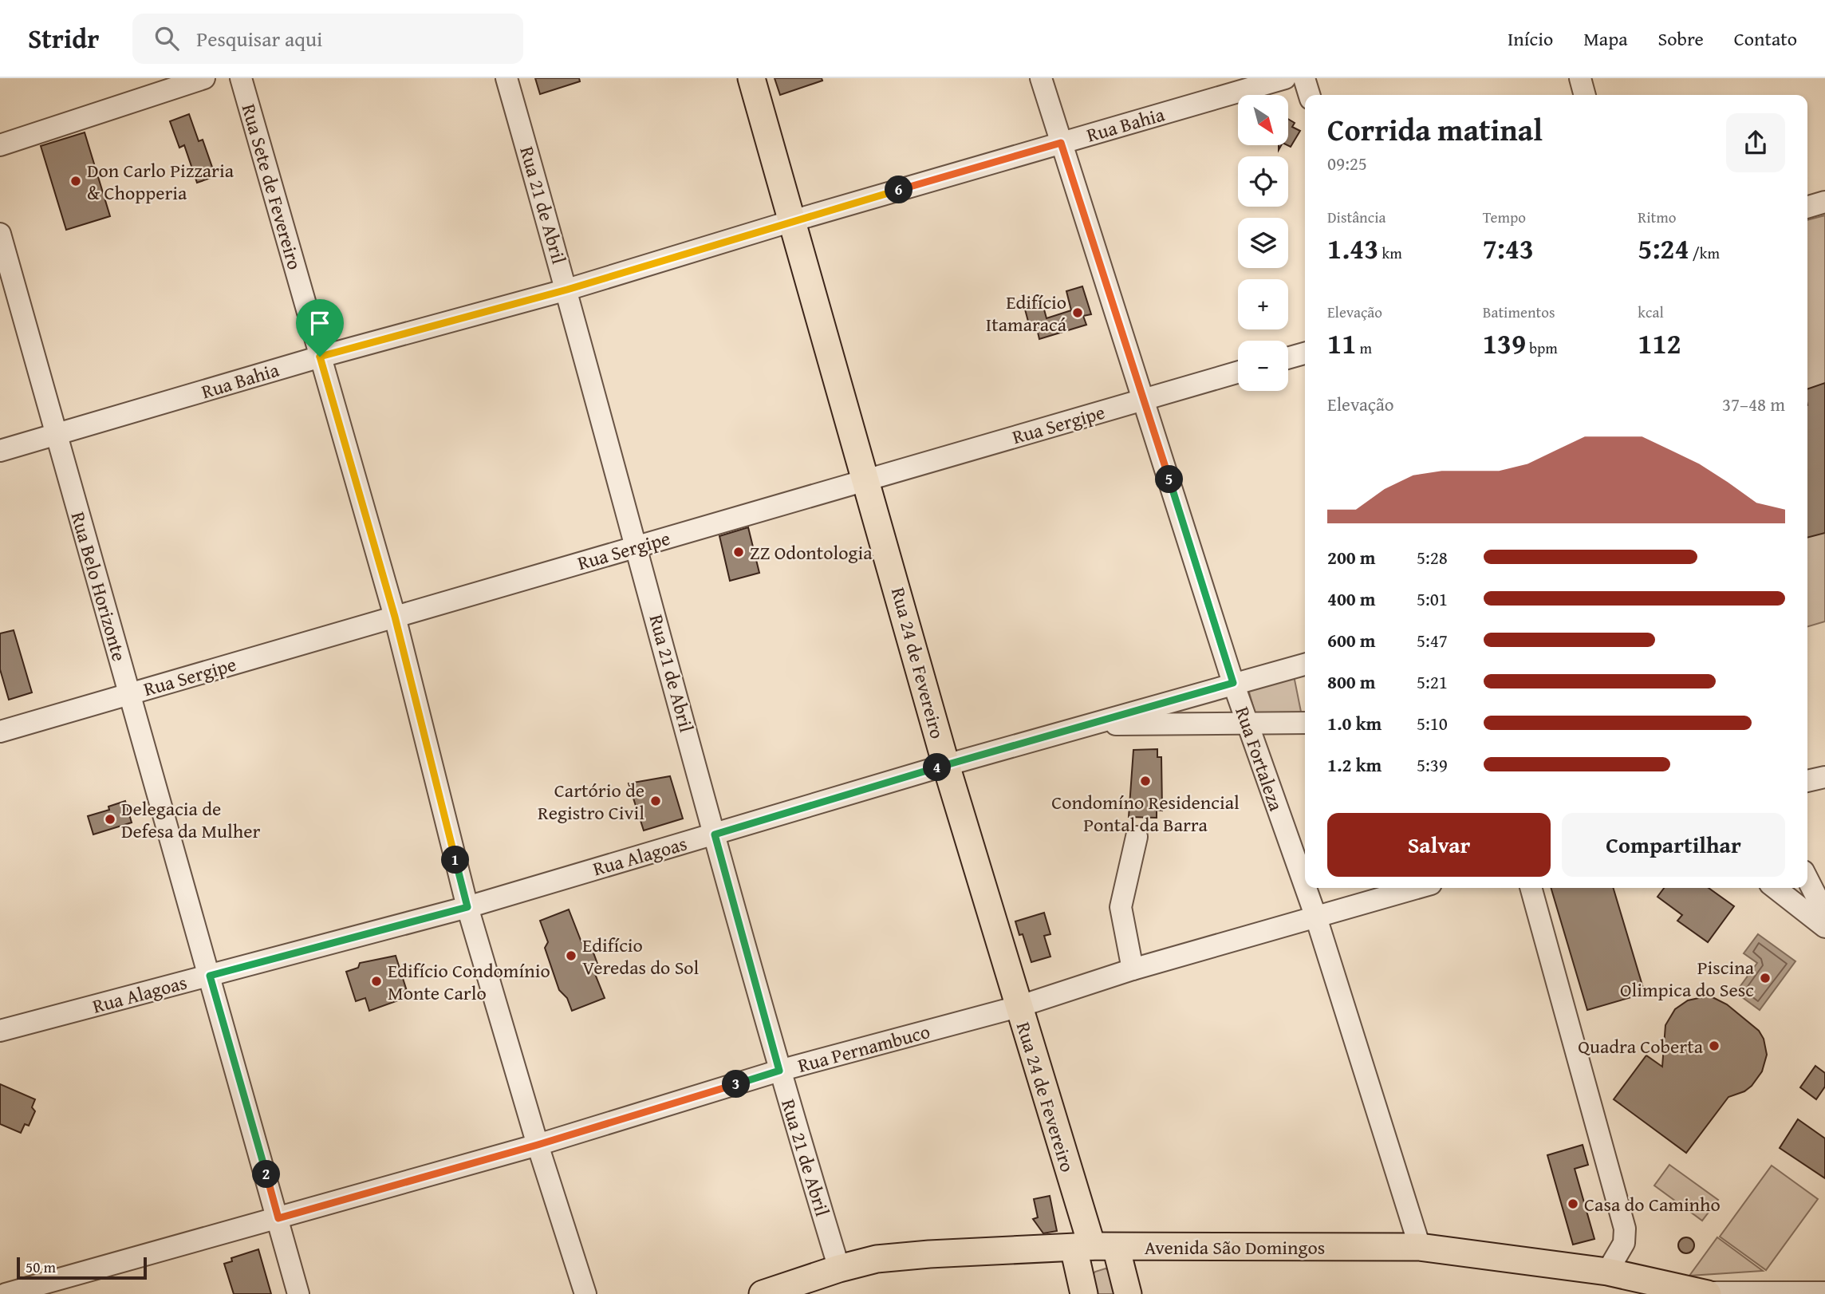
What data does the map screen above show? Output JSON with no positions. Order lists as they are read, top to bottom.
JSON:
{
  "streets": {
    "main road": ["Rua 24 de Fevereiro", "Avenida São Domingos"],
    "street": [
      "Rua Bahia",
      "Rua Sete de Fevereiro",
      "Rua 21 de Abril",
      "Rua Sergipe",
      "Rua Belo Horizonte",
      "Rua Fortaleza",
      "Rua Alagoas",
      "Rua Pernambuco"
    ]
  },
  "crossings": [
    ["Rua Bahia", "Rua Sete de Fevereiro"],
    ["Rua Bahia", "Rua 21 de Abril"],
    ["Rua Bahia", "Rua Belo Horizonte"],
    ["Rua Bahia", "Rua 24 de Fevereiro"],
    ["Rua Bahia", "Rua Fortaleza"],
    ["Rua Sete de Fevereiro", "Rua Sergipe"],
    ["Rua Sete de Fevereiro", "Rua Alagoas"],
    ["Rua Sete de Fevereiro", "Rua Pernambuco"],
    ["Rua 21 de Abril", "Rua Sergipe"],
    ["Rua 21 de Abril", "Rua Alagoas"],
    ["Rua 21 de Abril", "Rua Pernambuco"],
    ["Rua 21 de Abril", "Avenida São Domingos"],
    ["Rua Sergipe", "Rua Belo Horizonte"],
    ["Rua Sergipe", "Rua 24 de Fevereiro"],
    ["Rua Sergipe", "Rua Fortaleza"],
    ["Rua Belo Horizonte", "Rua Alagoas"],
    ["Rua Belo Horizonte", "Rua Pernambuco"],
    ["Rua 24 de Fevereiro", "Rua Alagoas"],
    ["Rua 24 de Fevereiro", "Rua Pernambuco"],
    ["Rua 24 de Fevereiro", "Avenida São Domingos"],
    ["Rua Fortaleza", "Rua Alagoas"],
    ["Rua Fortaleza", "Rua Pernambuco"],
    ["Rua Fortaleza", "Avenida São Domingos"]
  ],
  "places": [
    "Don Carlo Pizzaria & Chopperia",
    "Edifício Itamaracá",
    "ZZ Odontologia",
    "Condomíno Residencial Pontal da Barra",
    "Cartório de Registro Civil",
    "Delegacia de Defesa da Mulher",
    "Edifício Veredas do Sol",
    "Piscina Olimpica do Sesc",
    "Edifício Condomínio Monte Carlo",
    "Quadra Coberta",
    "Casa do Caminho"
  ],
  "scale_bar": "50 m",
  "north": "bottom right",
  "page": {
    "header": "Stridr",
    "search": "Pesquisar aqui",
    "nav": [
      "Início",
      "Mapa",
      "Sobre",
      "Contato"
    ],
    "map_buttons": ["+", "−"],
    "heading": ["Corrida matinal", "09:25"],
    "pins": [
      "6",
      "5",
      "4",
      "1",
      "3",
      "2"
    ],
    "stats": [
      ["Distância", "1.43 km"],
      ["Tempo", "7:43"],
      ["Ritmo", "5:24 /km"],
      ["Elevação", "11 m"],
      ["Batimentos", "139 bpm"],
      ["kcal", "112"]
    ],
    "chart": ["Elevação", "37–48 m"],
    "list": [
      {
        "name": "200 m",
        "note": "5:28"
      },
      {
        "name": "400 m",
        "note": "5:01"
      },
      {
        "name": "600 m",
        "note": "5:47"
      },
      {
        "name": "800 m",
        "note": "5:21"
      },
      {
        "name": "1.0 km",
        "note": "5:10"
      },
      {
        "name": "1.2 km",
        "note": "5:39"
      }
    ],
    "buttons": ["Salvar", "Compartilhar"],
    "scale": "50 m"
  }
}
